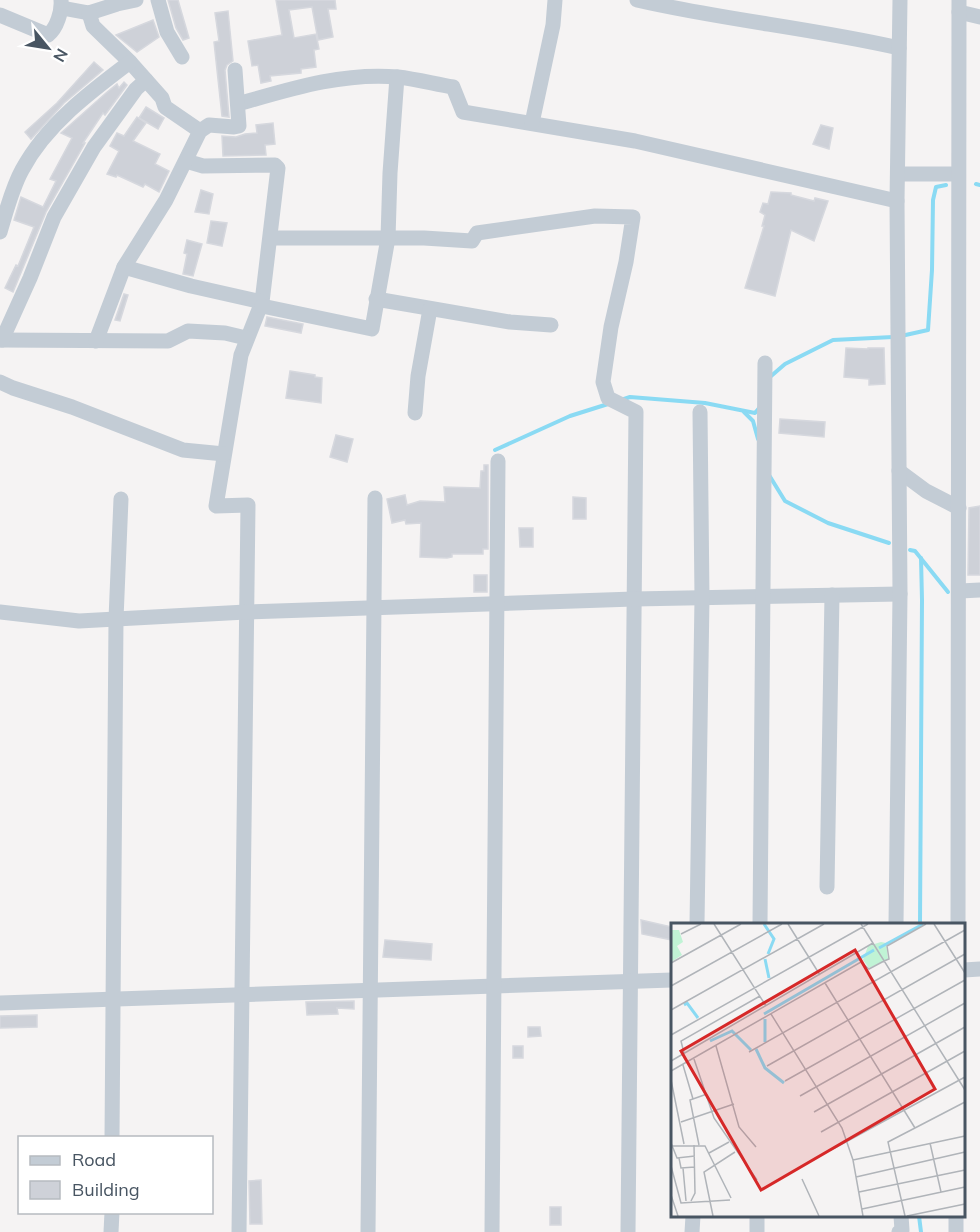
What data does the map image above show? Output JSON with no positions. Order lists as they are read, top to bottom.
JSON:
{
  "legend": ["Road", "Building"],
  "north": "bottom right"
}
